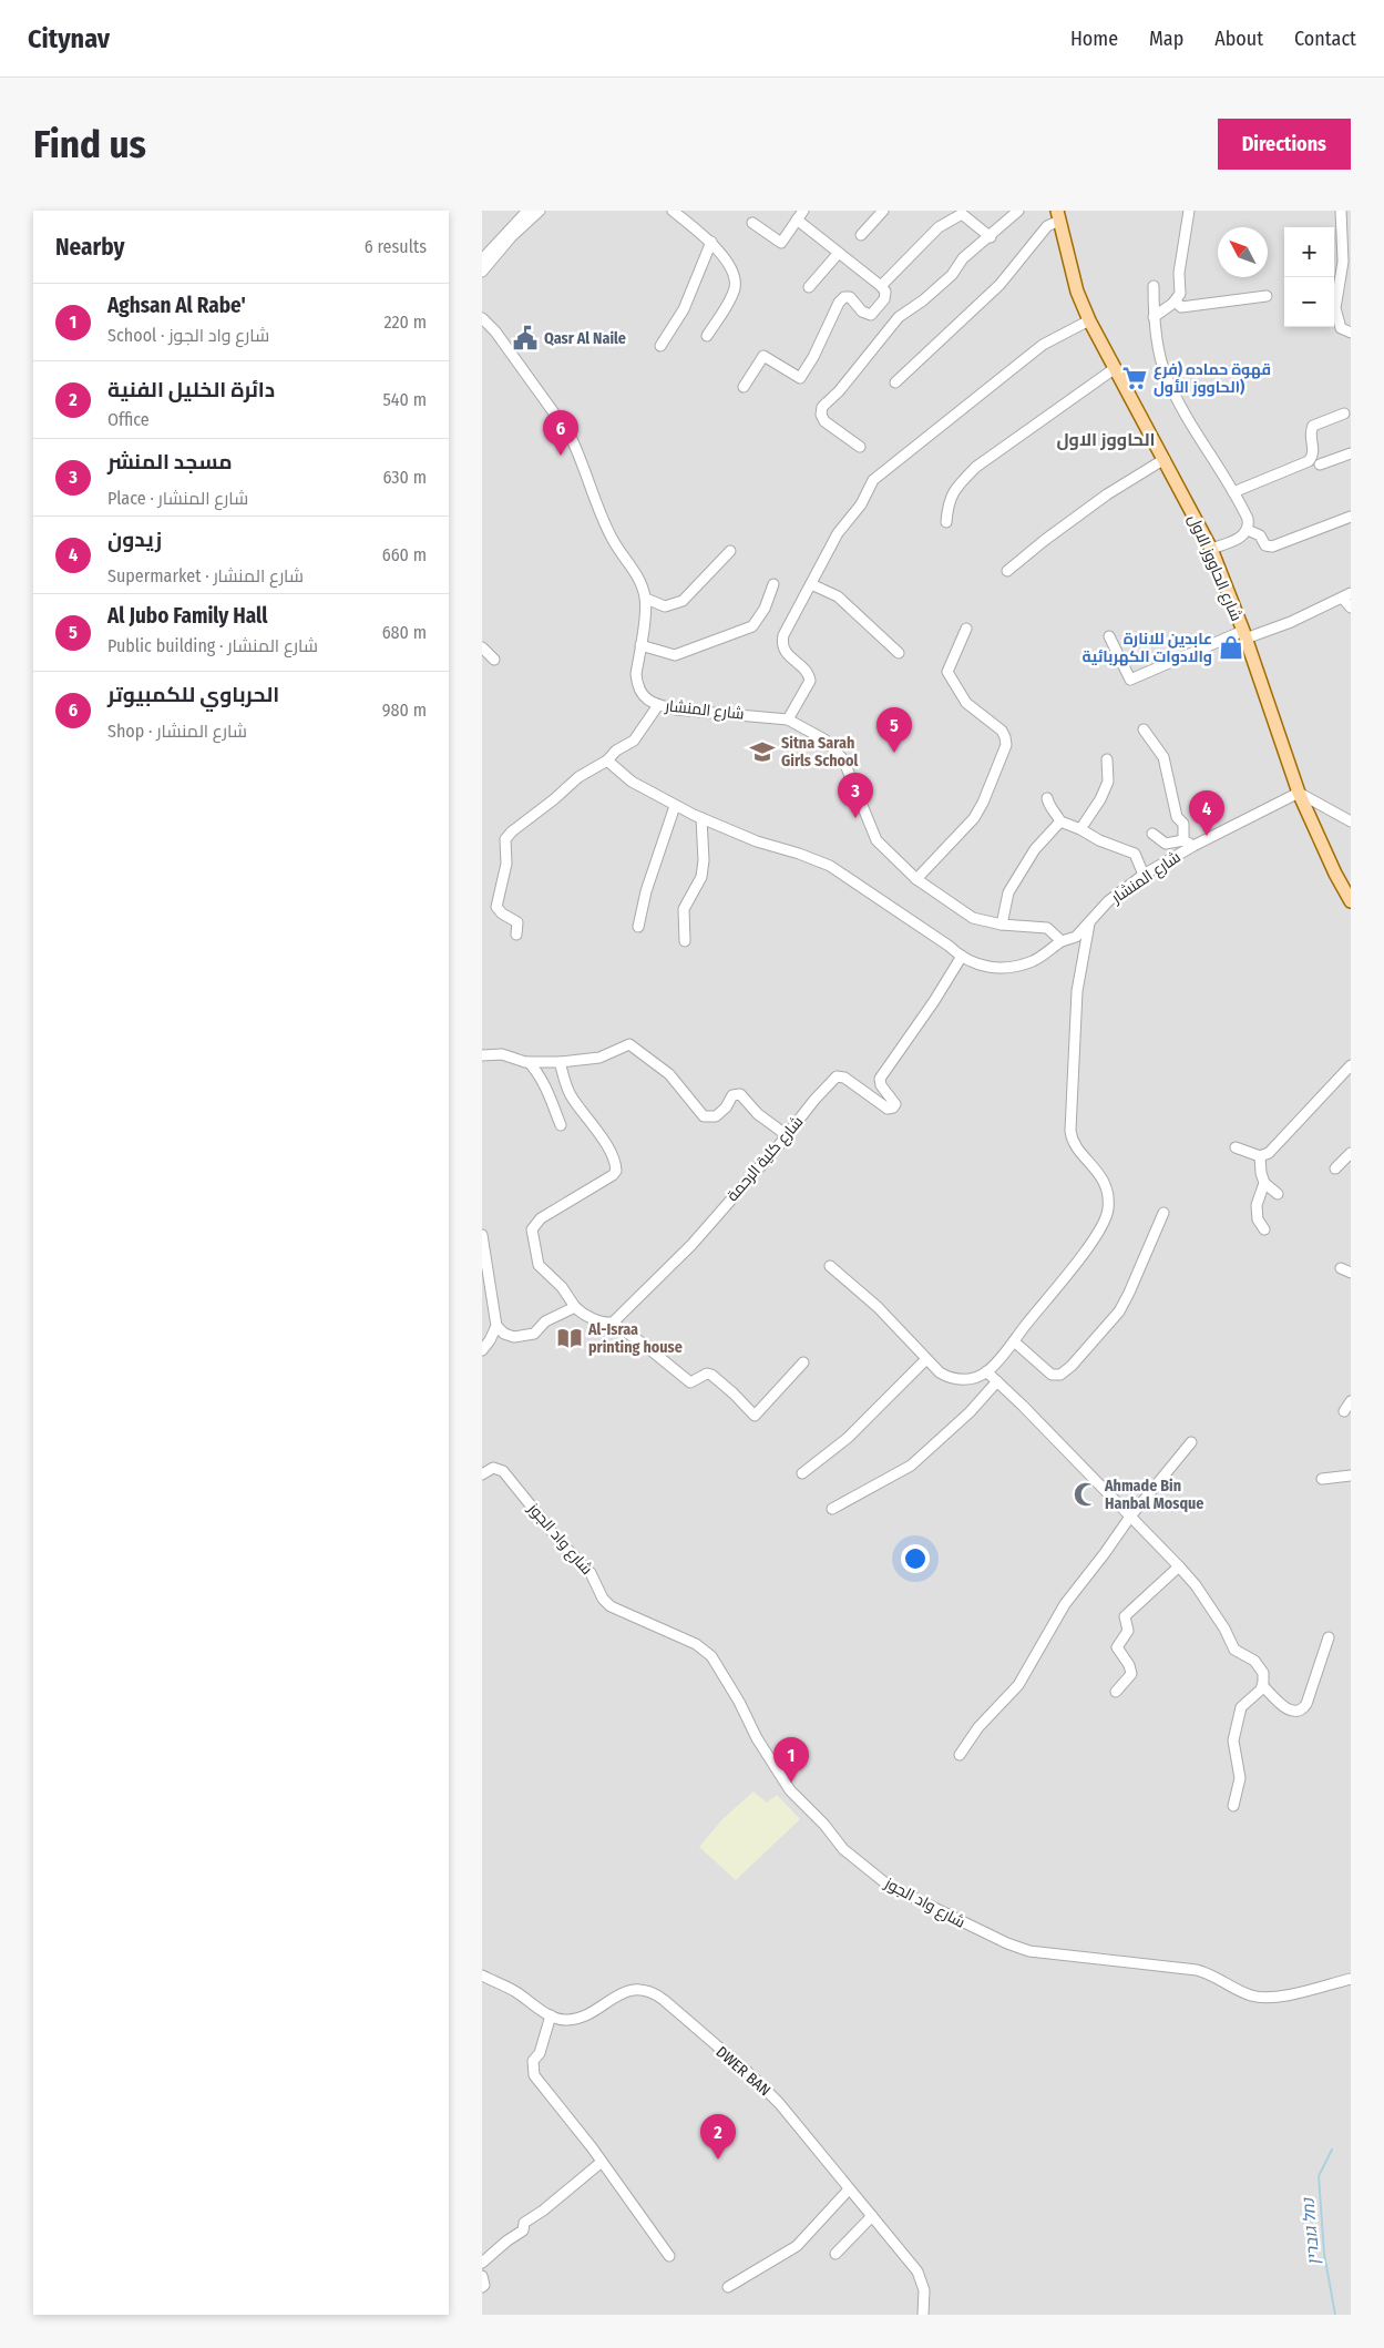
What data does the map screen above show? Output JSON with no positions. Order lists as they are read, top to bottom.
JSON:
{
  "streets": {
    "main road": ["شارع الحاووز الاول"],
    "street": [
      "شارع المنشار",
      "شارع كلية الرحمة",
      "شارع واد الجوز",
      "DWER BAN"
    ]
  },
  "crossings": [
    ["شارع الحاووز الاول", "شارع المنشار"],
    ["شارع المنشار", "شارع كلية الرحمة"]
  ],
  "districts": ["الحاووز الاول"],
  "water": ["נחל גוברין"],
  "places": {
    "public building": ["Qasr Al Naile"],
    "supermarket": ["قهوة حماده (فرع الحاووز الأول)"],
    "shop": ["عابدين للانارة والادوات الكهربائية"],
    "school or university": ["Sitna Sarah Girls School"],
    "library": ["Al-Israa printing house"],
    "mosque": ["Ahmade Bin Hanbal Mosque"]
  },
  "north": "top left",
  "page": {
    "header": "Citynav",
    "nav": [
      "Home",
      "Map",
      "About",
      "Contact"
    ],
    "buttons": "Directions",
    "title": "Find us",
    "heading": ["Nearby", "6 results"],
    "map_buttons": ["+", "−"],
    "list": [
      {
        "mark": "1",
        "name": "Aghsan Al Rabe'",
        "note": "School · شارع واد الجوز",
        "value": "220 m"
      },
      {
        "mark": "2",
        "name": "دائرة الخليل الفنية",
        "note": "Office",
        "value": "540 m"
      },
      {
        "mark": "3",
        "name": "مسجد المنشر",
        "note": "Place · شارع المنشار",
        "value": "630 m"
      },
      {
        "mark": "4",
        "name": "زيدون",
        "note": "Supermarket · شارع المنشار",
        "value": "660 m"
      },
      {
        "mark": "5",
        "name": "Al Jubo Family Hall",
        "note": "Public building · شارع المنشار",
        "value": "680 m"
      },
      {
        "mark": "6",
        "name": "الحرباوي للكمبيوتر",
        "note": "Shop · شارع المنشار",
        "value": "980 m"
      }
    ],
    "pins": [
      "6",
      "5",
      "3",
      "4",
      "1",
      "2"
    ]
  }
}
